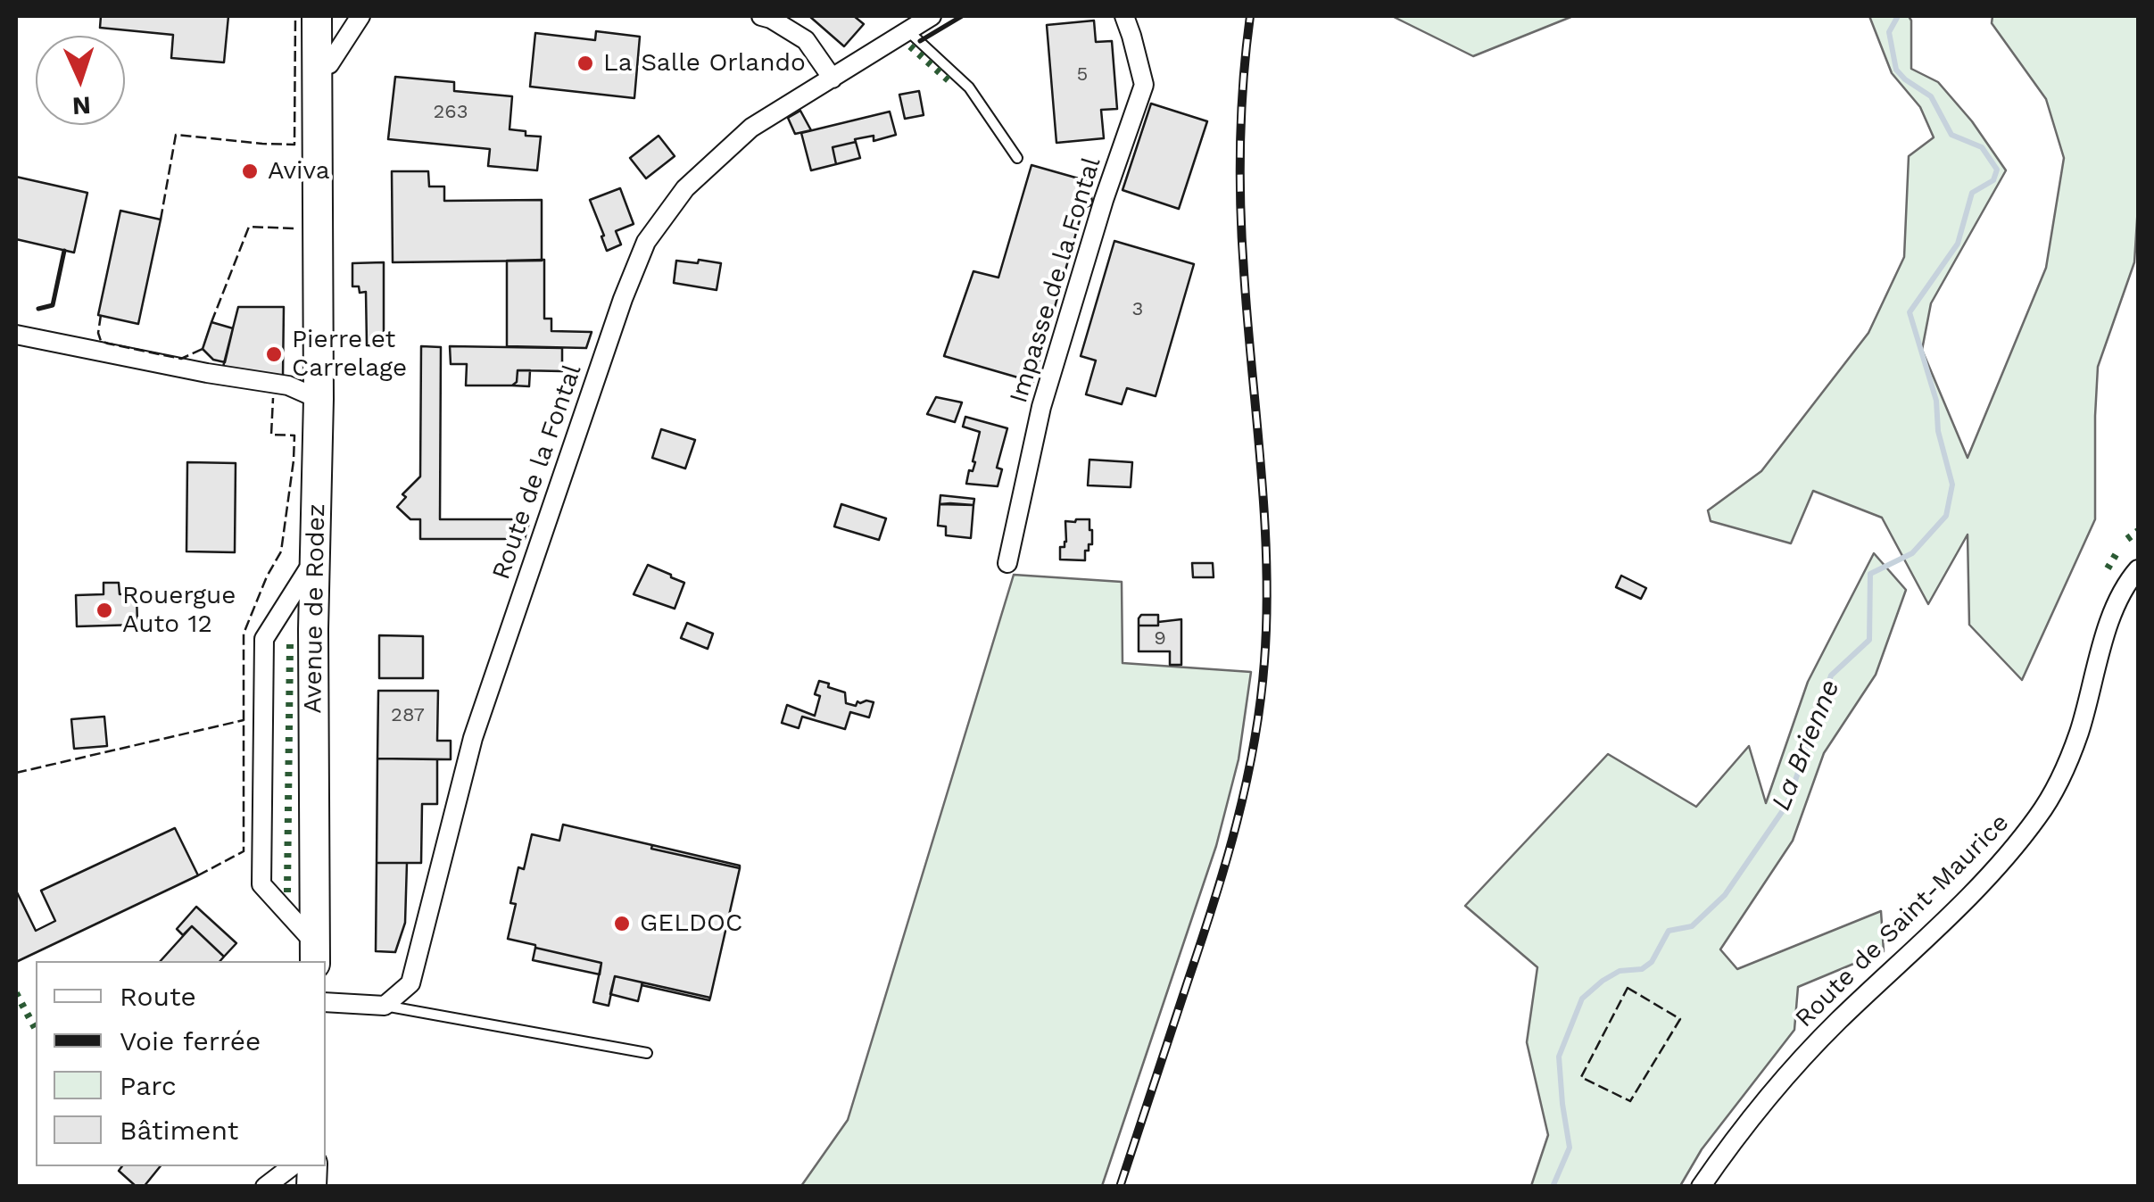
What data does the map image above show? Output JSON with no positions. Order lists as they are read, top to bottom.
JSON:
{
  "streets": {
    "main road": ["Avenue de Rodez"],
    "street": ["Impasse de la Fontal", "Route de la Fontal", "Route de Saint-Maurice"]
  },
  "water": ["La Brienne"],
  "places": [
    "La Salle Orlando",
    "Aviva",
    "Pierre et Carrelage",
    "Rouergue Auto 12",
    "GELDOC"
  ],
  "house_numbers": [
    "5",
    "263",
    "3",
    "9",
    "287"
  ],
  "legend": [
    "Route",
    "Voie ferrée",
    "Parc",
    "Bâtiment"
  ],
  "north": "bottom"
}
